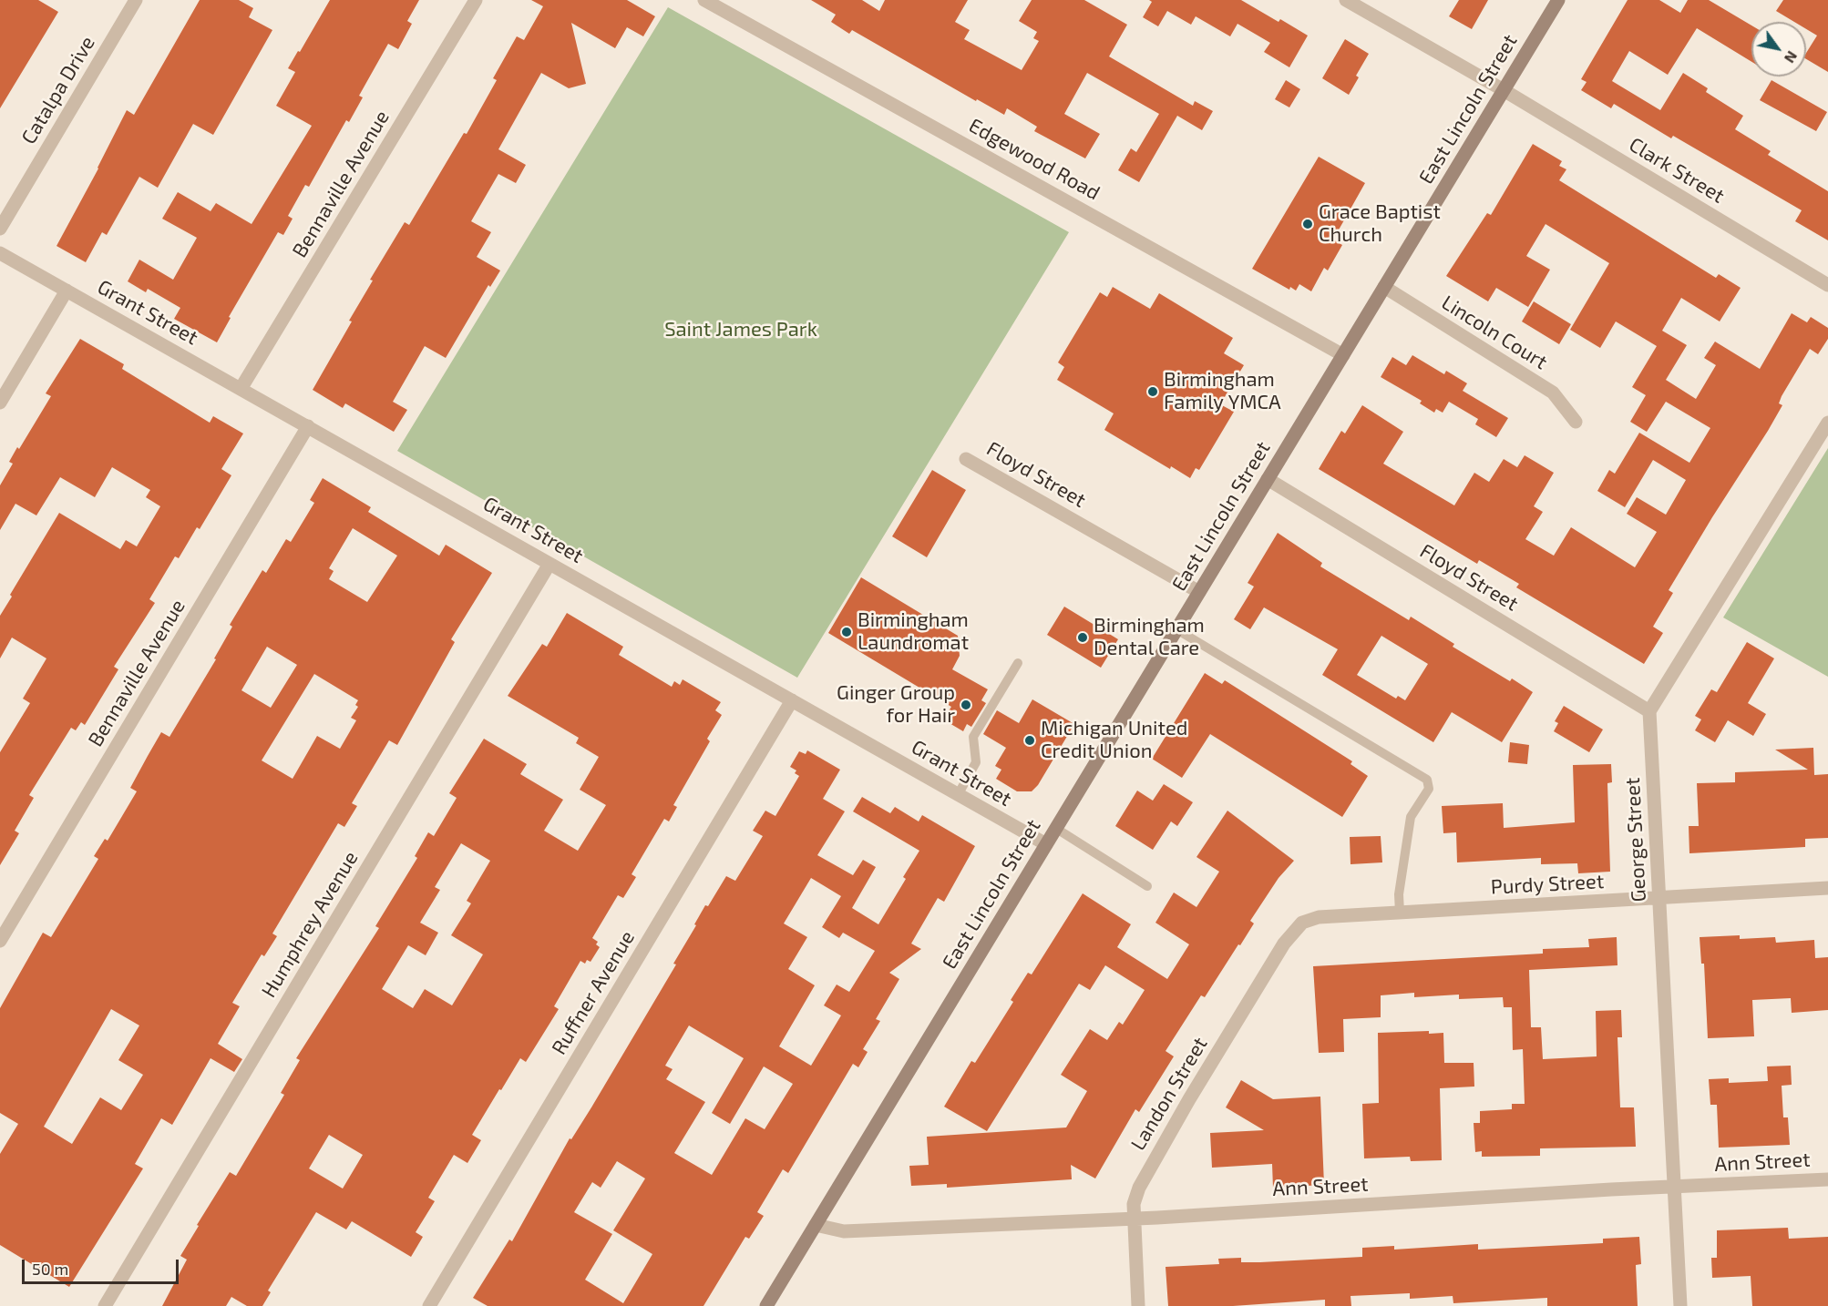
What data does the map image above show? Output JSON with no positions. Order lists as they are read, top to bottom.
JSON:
{
  "streets": {
    "street": [
      "Catalpa Drive",
      "East Lincoln Street",
      "Edgewood Road",
      "Clark Street",
      "Bennaville Avenue",
      "Grant Street",
      "Lincoln Court",
      "Floyd Street",
      "George Street",
      "Purdy Street",
      "Humphrey Avenue",
      "Ruffner Avenue",
      "Landon Street",
      "Ann Street"
    ]
  },
  "crossings": [
    ["East Lincoln Street", "Edgewood Road"],
    ["East Lincoln Street", "Clark Street"],
    ["East Lincoln Street", "Grant Street"],
    ["East Lincoln Street", "Lincoln Court"],
    ["East Lincoln Street", "Floyd Street"],
    ["East Lincoln Street", "Ann Street"],
    ["Bennaville Avenue", "Grant Street"],
    ["Grant Street", "Humphrey Avenue"],
    ["Grant Street", "Ruffner Avenue"],
    ["Floyd Street", "George Street"],
    ["George Street", "Purdy Street"],
    ["George Street", "Ann Street"],
    ["Purdy Street", "Landon Street"],
    ["Landon Street", "Ann Street"]
  ],
  "parks": ["Saint James Park"],
  "places": [
    "Grace Baptist Church",
    "Birmingham Family YMCA",
    "Birmingham Laundromat",
    "Birmingham Dental Care",
    "Ginger Group for Hair",
    "Michigan United Credit Union"
  ],
  "scale_bar": "50 m",
  "north": "bottom right"
}
